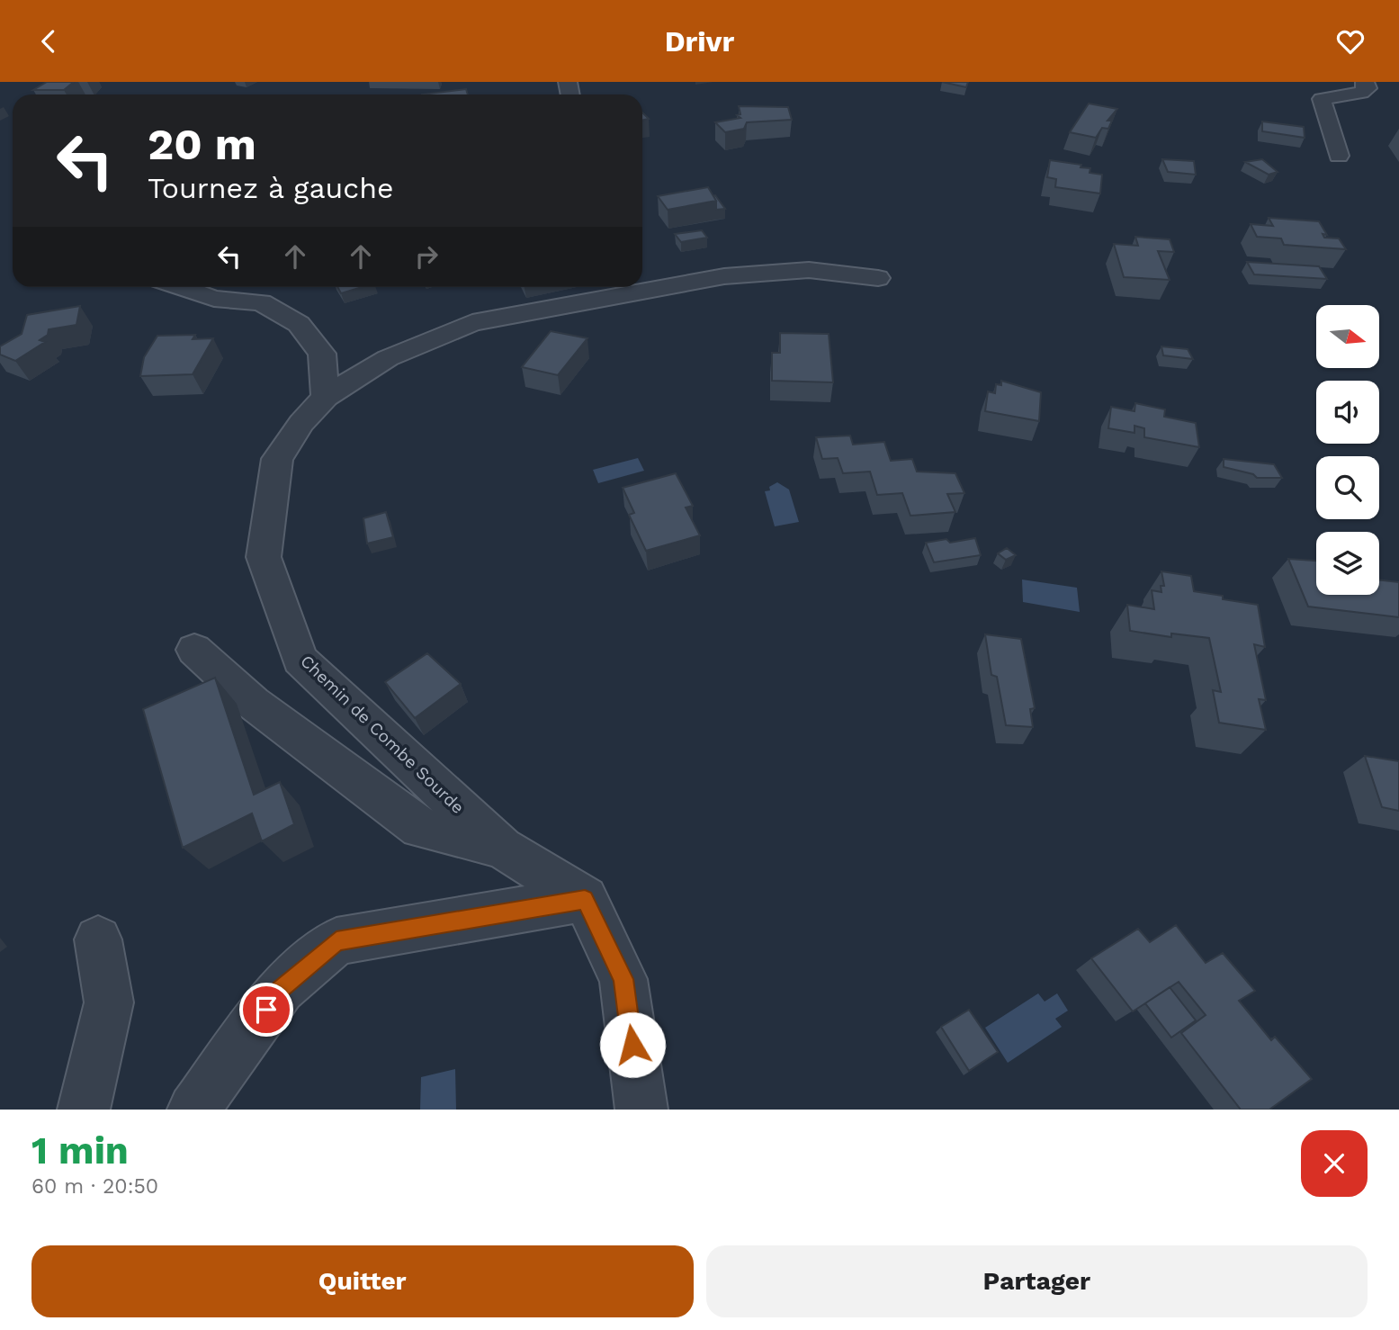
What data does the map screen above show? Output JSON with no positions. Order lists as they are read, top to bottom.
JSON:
{
  "streets": {
    "street": ["Chemin de Combe Sourde"]
  },
  "north": "right",
  "page": {
    "header": "Drivr",
    "turn": ["20 m", "Tournez à gauche"],
    "heading": ["1 min", "60 m · 20:50"],
    "buttons": ["Quitter", "Partager"]
  }
}
